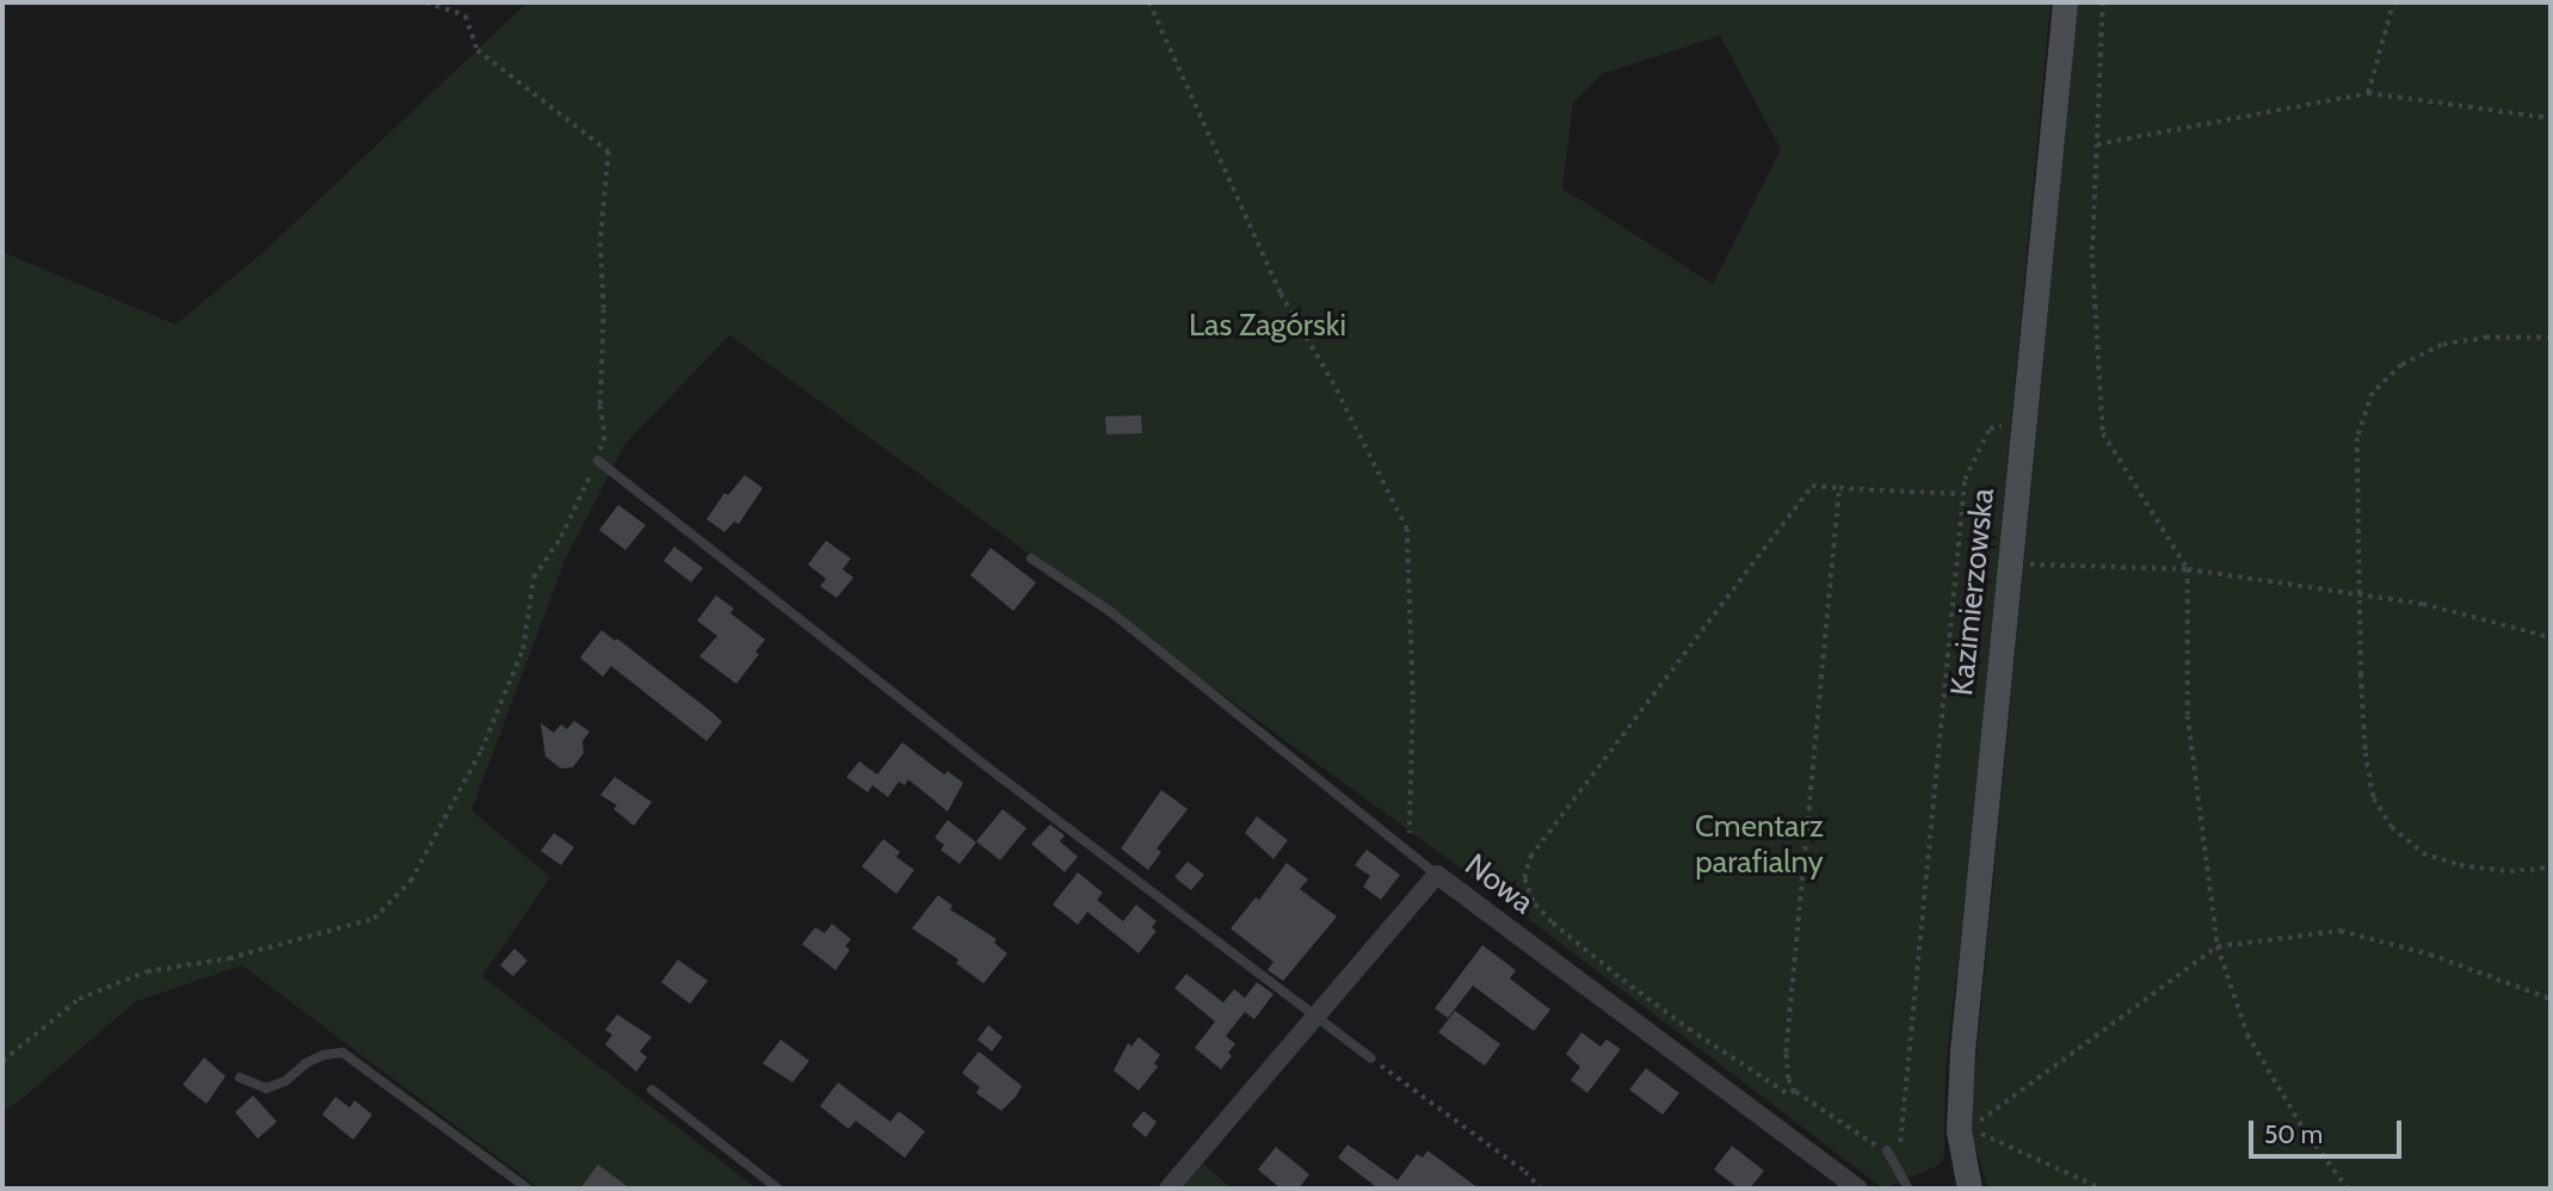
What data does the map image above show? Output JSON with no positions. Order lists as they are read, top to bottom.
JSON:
{
  "streets": {
    "street": ["Kazimierzowska", "Nowa"]
  },
  "parks": ["Las Zagórski", "Cmentarz parafialny"],
  "scale_bar": "50 m"
}
